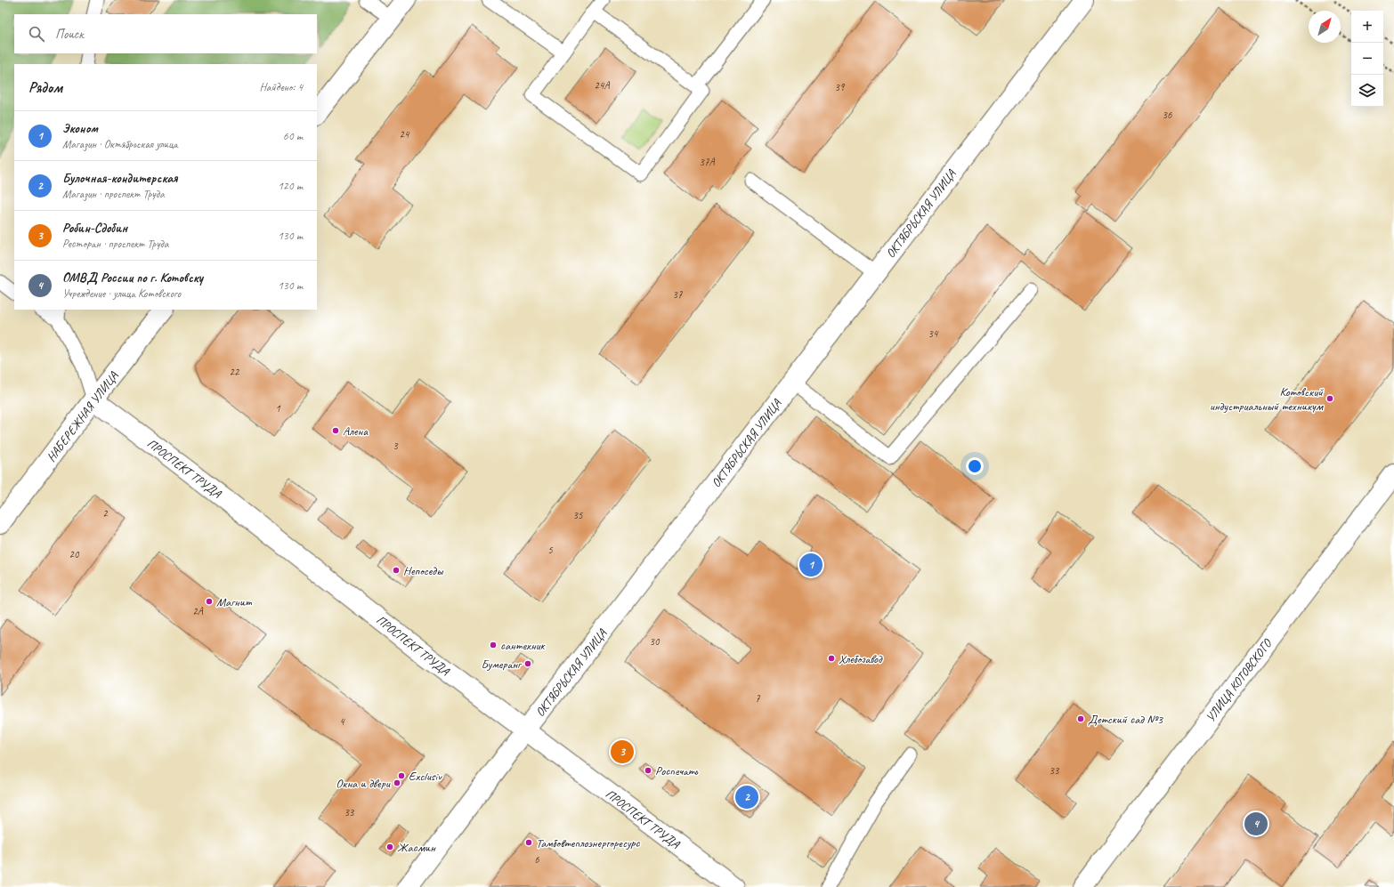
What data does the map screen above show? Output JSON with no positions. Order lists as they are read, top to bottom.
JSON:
{
  "streets": {
    "street": [
      "ОКТЯБРЬСКАЯ УЛИЦА",
      "НАБЕРЕЖНАЯ УЛИЦА",
      "ПРОСПЕКТ ТРУДА",
      "УЛИЦА КОТОВСКОГО"
    ]
  },
  "crossings": [
    ["ОКТЯБРЬСКАЯ УЛИЦА", "ПРОСПЕКТ ТРУДА"],
    ["НАБЕРЕЖНАЯ УЛИЦА", "ПРОСПЕКТ ТРУДА"]
  ],
  "places": [
    "Котовский индустриальный техникум",
    "Алена",
    "Непоседы",
    "Магнит",
    "сантехник",
    "Хлебозавод",
    "Бумеранг",
    "Детский сад №3",
    "Роспечать",
    "Exclusiv",
    "Окна и двери",
    "Тамбовтеплоэнергоресурс",
    "Жасмин"
  ],
  "house_numbers": [
    "24А",
    "39",
    "36",
    "24",
    "37А",
    "37",
    "34",
    "22",
    "1",
    "3",
    "2",
    "35",
    "5",
    "20",
    "2А",
    "30",
    "7",
    "4",
    "33",
    "33",
    "6"
  ],
  "north": "top right",
  "page": {
    "map_buttons": ["+", "−"],
    "search": "Поиск",
    "heading": ["Рядом", "Найдено: 4"],
    "list": [
      {
        "mark": "1",
        "name": "Эконом",
        "note": "Магазин · Октябрьская улица",
        "value": "60 m"
      },
      {
        "mark": "2",
        "name": "Булочная-кондитерская",
        "note": "Магазин · проспект Труда",
        "value": "120 m"
      },
      {
        "mark": "3",
        "name": "Робин-Сдобин",
        "note": "Ресторан · проспект Труда",
        "value": "130 m"
      },
      {
        "mark": "4",
        "name": "ОМВД России по г. Котовску",
        "note": "Учреждение · улица Котовского",
        "value": "130 m"
      }
    ],
    "pins": [
      "1",
      "3",
      "2",
      "4"
    ]
  }
}
